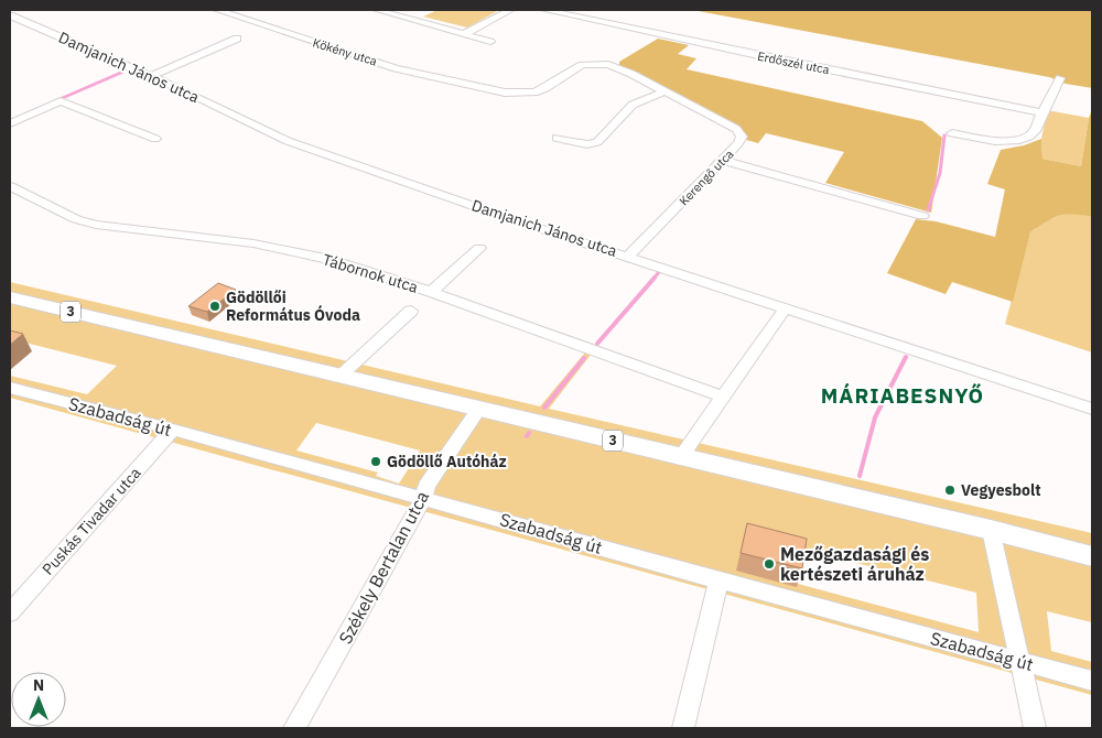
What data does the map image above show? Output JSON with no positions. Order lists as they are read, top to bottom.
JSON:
{
  "streets": {
    "main road": ["3"],
    "street": [
      "Kökény utca",
      "Erdőszél utca",
      "Damjanich János utca",
      "Kerengő utca",
      "Tábornok utca",
      "Szabadság út",
      "Puskás Tivadar utca",
      "Székely Bertalan utca"
    ]
  },
  "crossings": [
    ["Kökény utca", "Kerengő utca"],
    ["Damjanich János utca", "Kerengő utca"],
    ["3", "Székely Bertalan utca"],
    ["Szabadság út", "Puskás Tivadar utca"],
    ["Szabadság út", "Székely Bertalan utca"]
  ],
  "districts": ["MÁRIABESNYŐ"],
  "places": [
    "Gödöllői Református Óvoda",
    "Gödöllő Autóház",
    "Vegyesbolt",
    "Mezőgazdasági és kertészeti áruház"
  ],
  "north": "top"
}
